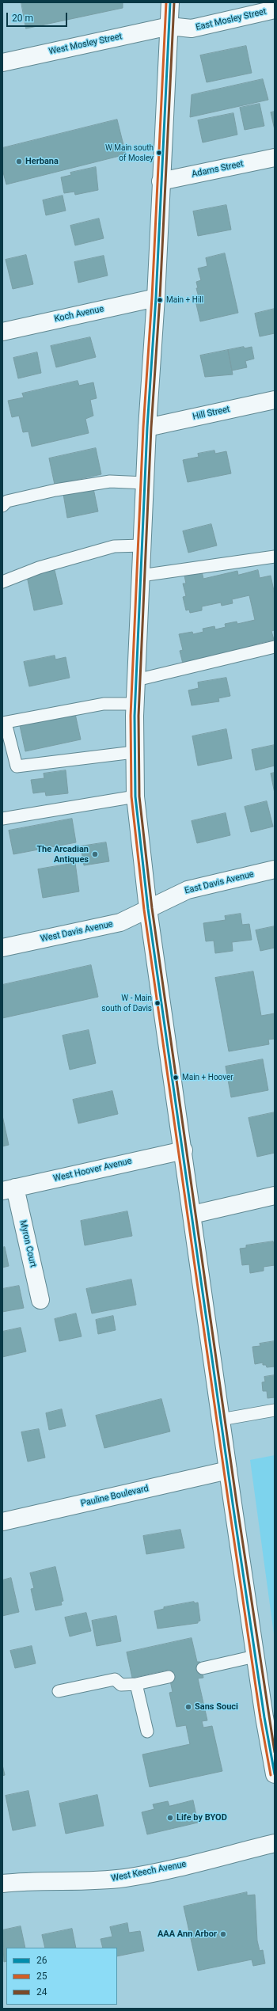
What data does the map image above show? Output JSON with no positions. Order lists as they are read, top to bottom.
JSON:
{
  "streets": {
    "street": [
      "East Mosley Street",
      "West Mosley Street",
      "Adams Street",
      "Koch Avenue",
      "Hill Street",
      "East Davis Avenue",
      "West Davis Avenue",
      "West Hoover Avenue",
      "Myron Court",
      "Pauline Boulevard",
      "West Keech Avenue"
    ]
  },
  "crossings": [
    ["East Mosley Street", "West Mosley Street"],
    ["East Davis Avenue", "West Davis Avenue"],
    ["West Hoover Avenue", "Myron Court"]
  ],
  "places": [
    "W Main south of Mosley",
    "Herbana",
    "Main + Hill",
    "The Arcadian Antiques",
    "W - Main south of Davis",
    "Main + Hoover",
    "Sans Souci",
    "Life by BYOD",
    "AAA Ann Arbor"
  ],
  "lines": ["transit line 26", "transit line 25", "transit line 24"],
  "legend": ["26", "25", "24"],
  "scale_bar": "20 m"
}
